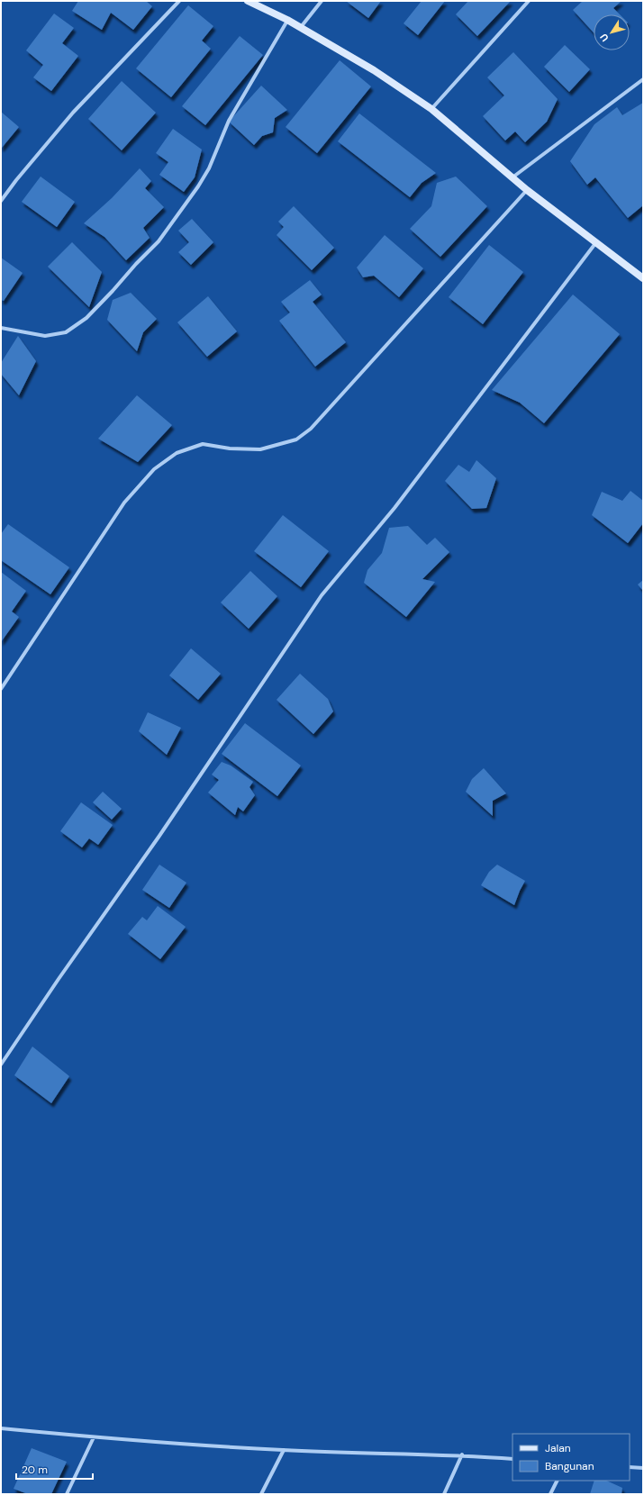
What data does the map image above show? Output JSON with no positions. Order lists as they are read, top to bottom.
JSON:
{
  "legend": ["Jalan", "Bangunan"],
  "scale_bar": "20 m",
  "north": "bottom left"
}
